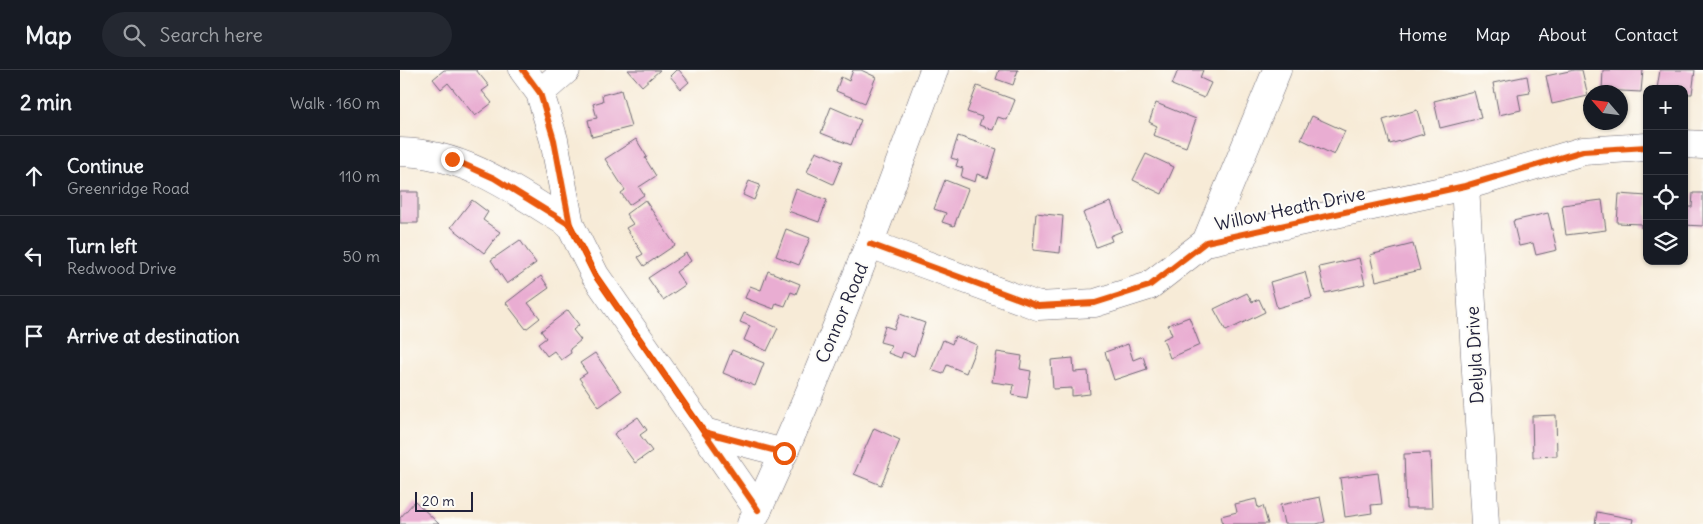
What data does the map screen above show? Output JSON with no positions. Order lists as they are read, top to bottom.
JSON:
{
  "streets": {
    "street": ["Willow Heath Drive", "Connor Road", "Delyla Drive"]
  },
  "crossings": [
    ["Willow Heath Drive", "Connor Road"],
    ["Willow Heath Drive", "Delyla Drive"]
  ],
  "scale_bar": "20 m",
  "north": "top left",
  "page": {
    "header": "Map",
    "search": "Search here",
    "nav": [
      "Home",
      "Map",
      "About",
      "Contact"
    ],
    "heading": ["2 min", "Walk · 160 m"],
    "map_buttons": ["+", "−"],
    "list": [
      ["Continue", "Greenridge Road", "110 m"],
      ["Turn left", "Redwood Drive", "50 m"],
      "Arrive at destination"
    ],
    "scale": "20 m"
  }
}
